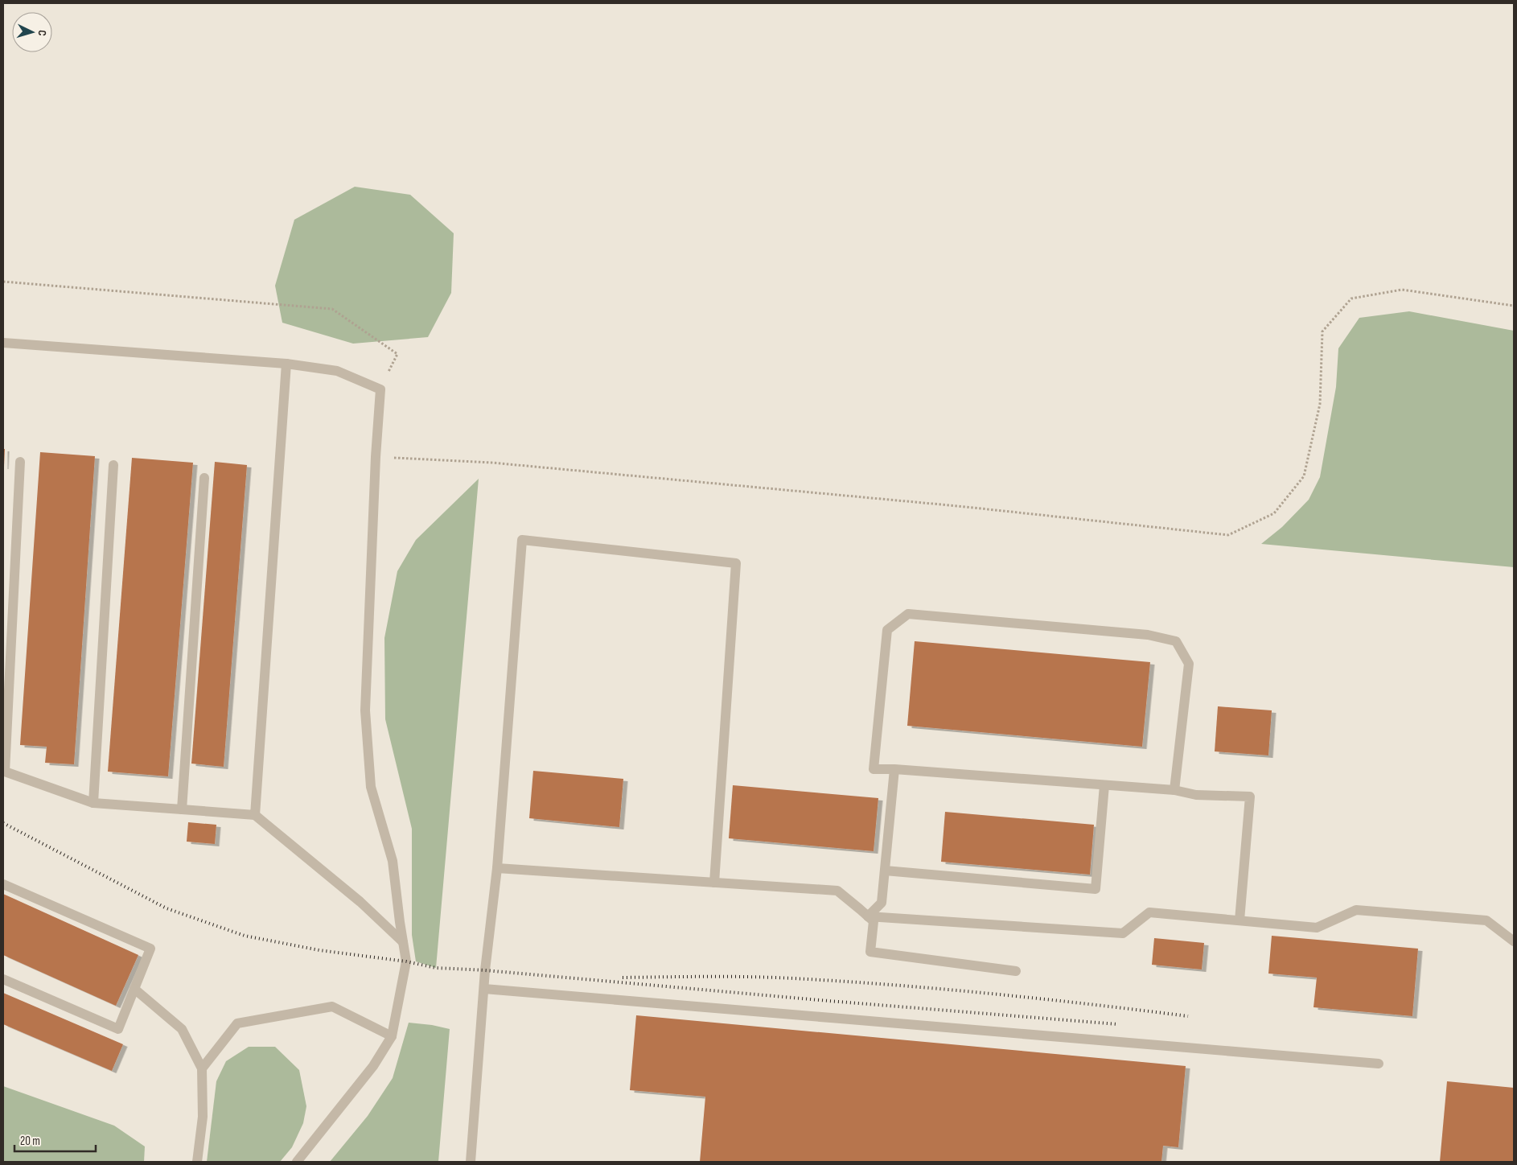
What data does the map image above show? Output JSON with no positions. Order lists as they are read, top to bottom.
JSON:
{
  "scale_bar": "20 m",
  "north": "right"
}
